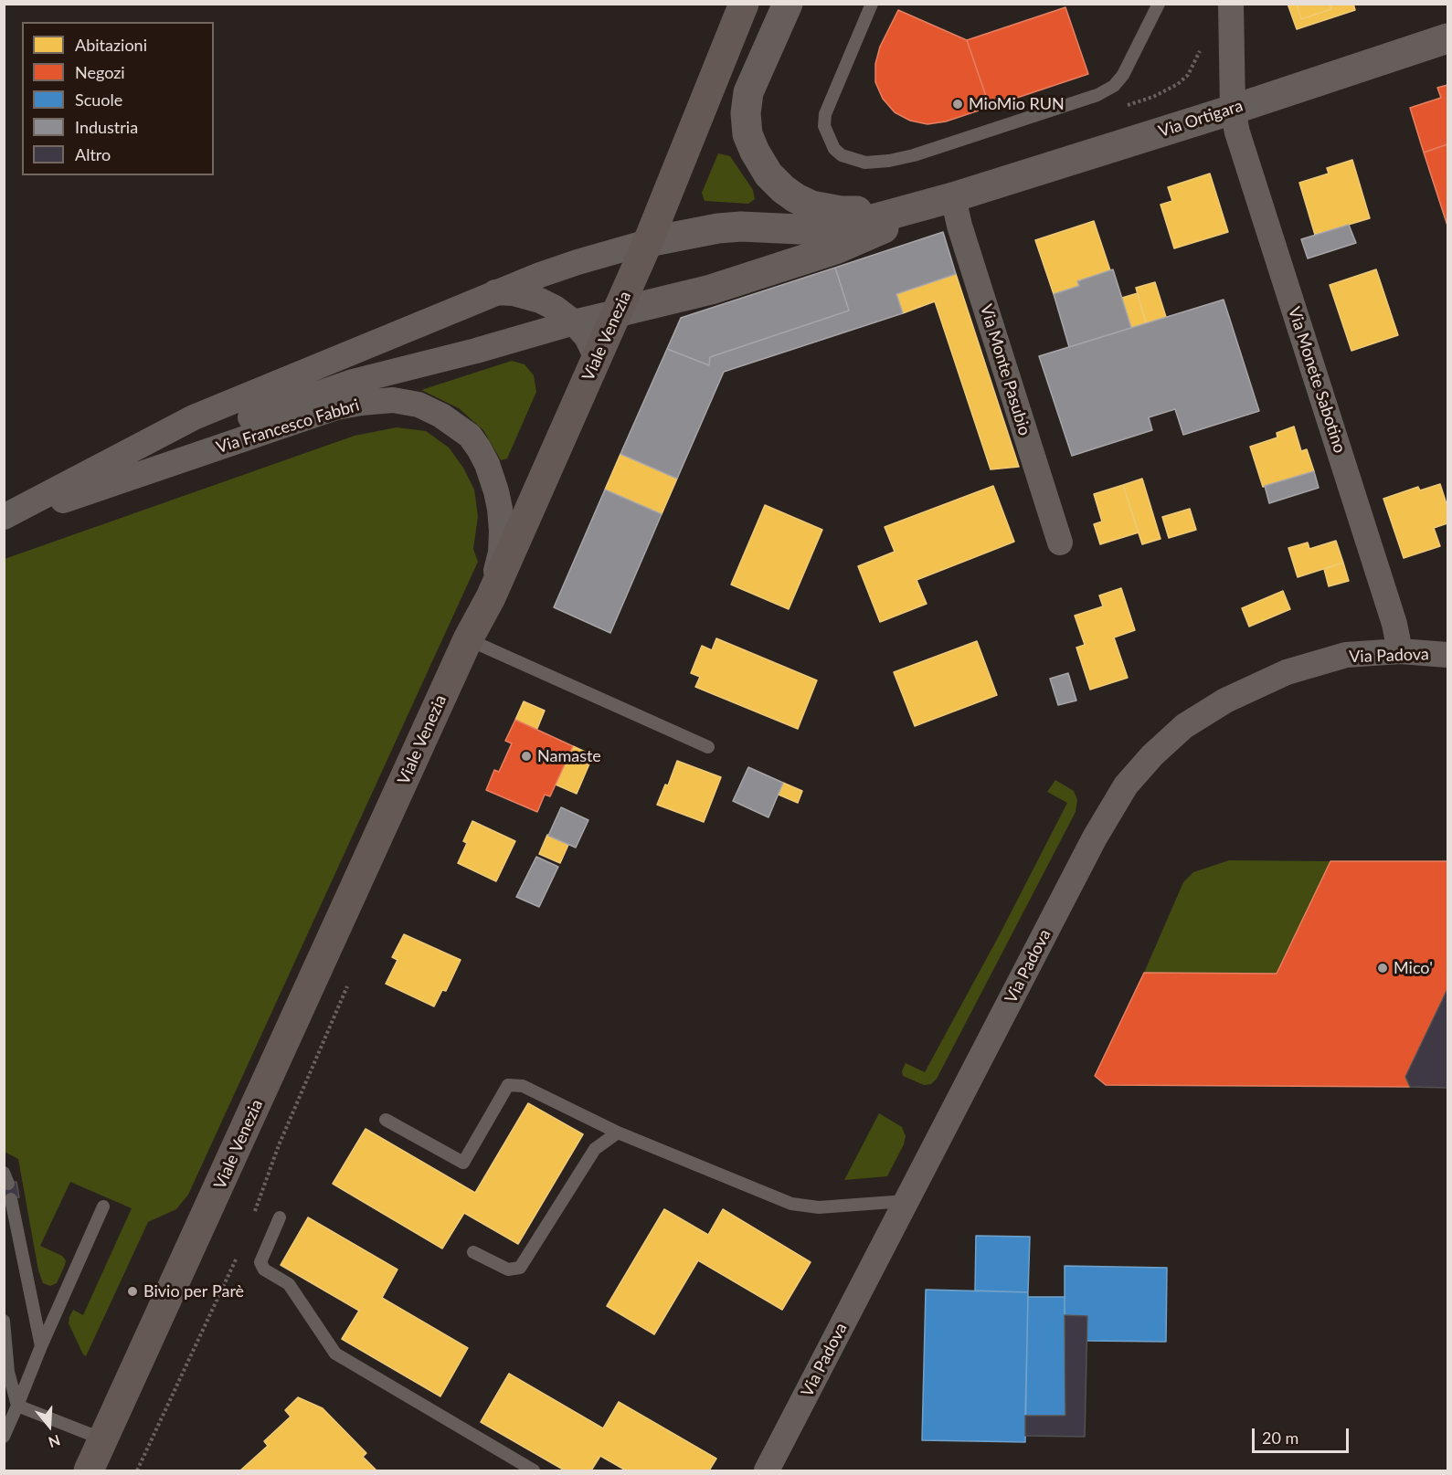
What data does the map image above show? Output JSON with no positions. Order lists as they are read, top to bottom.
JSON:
{
  "streets": {
    "main road": ["Viale Venezia"],
    "street": [
      "Via Ortigara",
      "Via Monte Pasubio",
      "Via Monete Sabotino",
      "Via Francesco Fabbri",
      "Via Padova"
    ]
  },
  "crossings": [
    ["Via Ortigara", "Via Monte Pasubio"],
    ["Via Ortigara", "Via Monete Sabotino"],
    ["Viale Venezia", "Via Francesco Fabbri"],
    ["Via Monete Sabotino", "Via Padova"]
  ],
  "places": [
    "MioMio RUN",
    "Namaste",
    "Mico'",
    "Bivio per Parè"
  ],
  "legend": [
    "Abitazioni",
    "Negozi",
    "Scuole",
    "Industria",
    "Altro"
  ],
  "scale_bar": "20 m",
  "north": "bottom"
}
